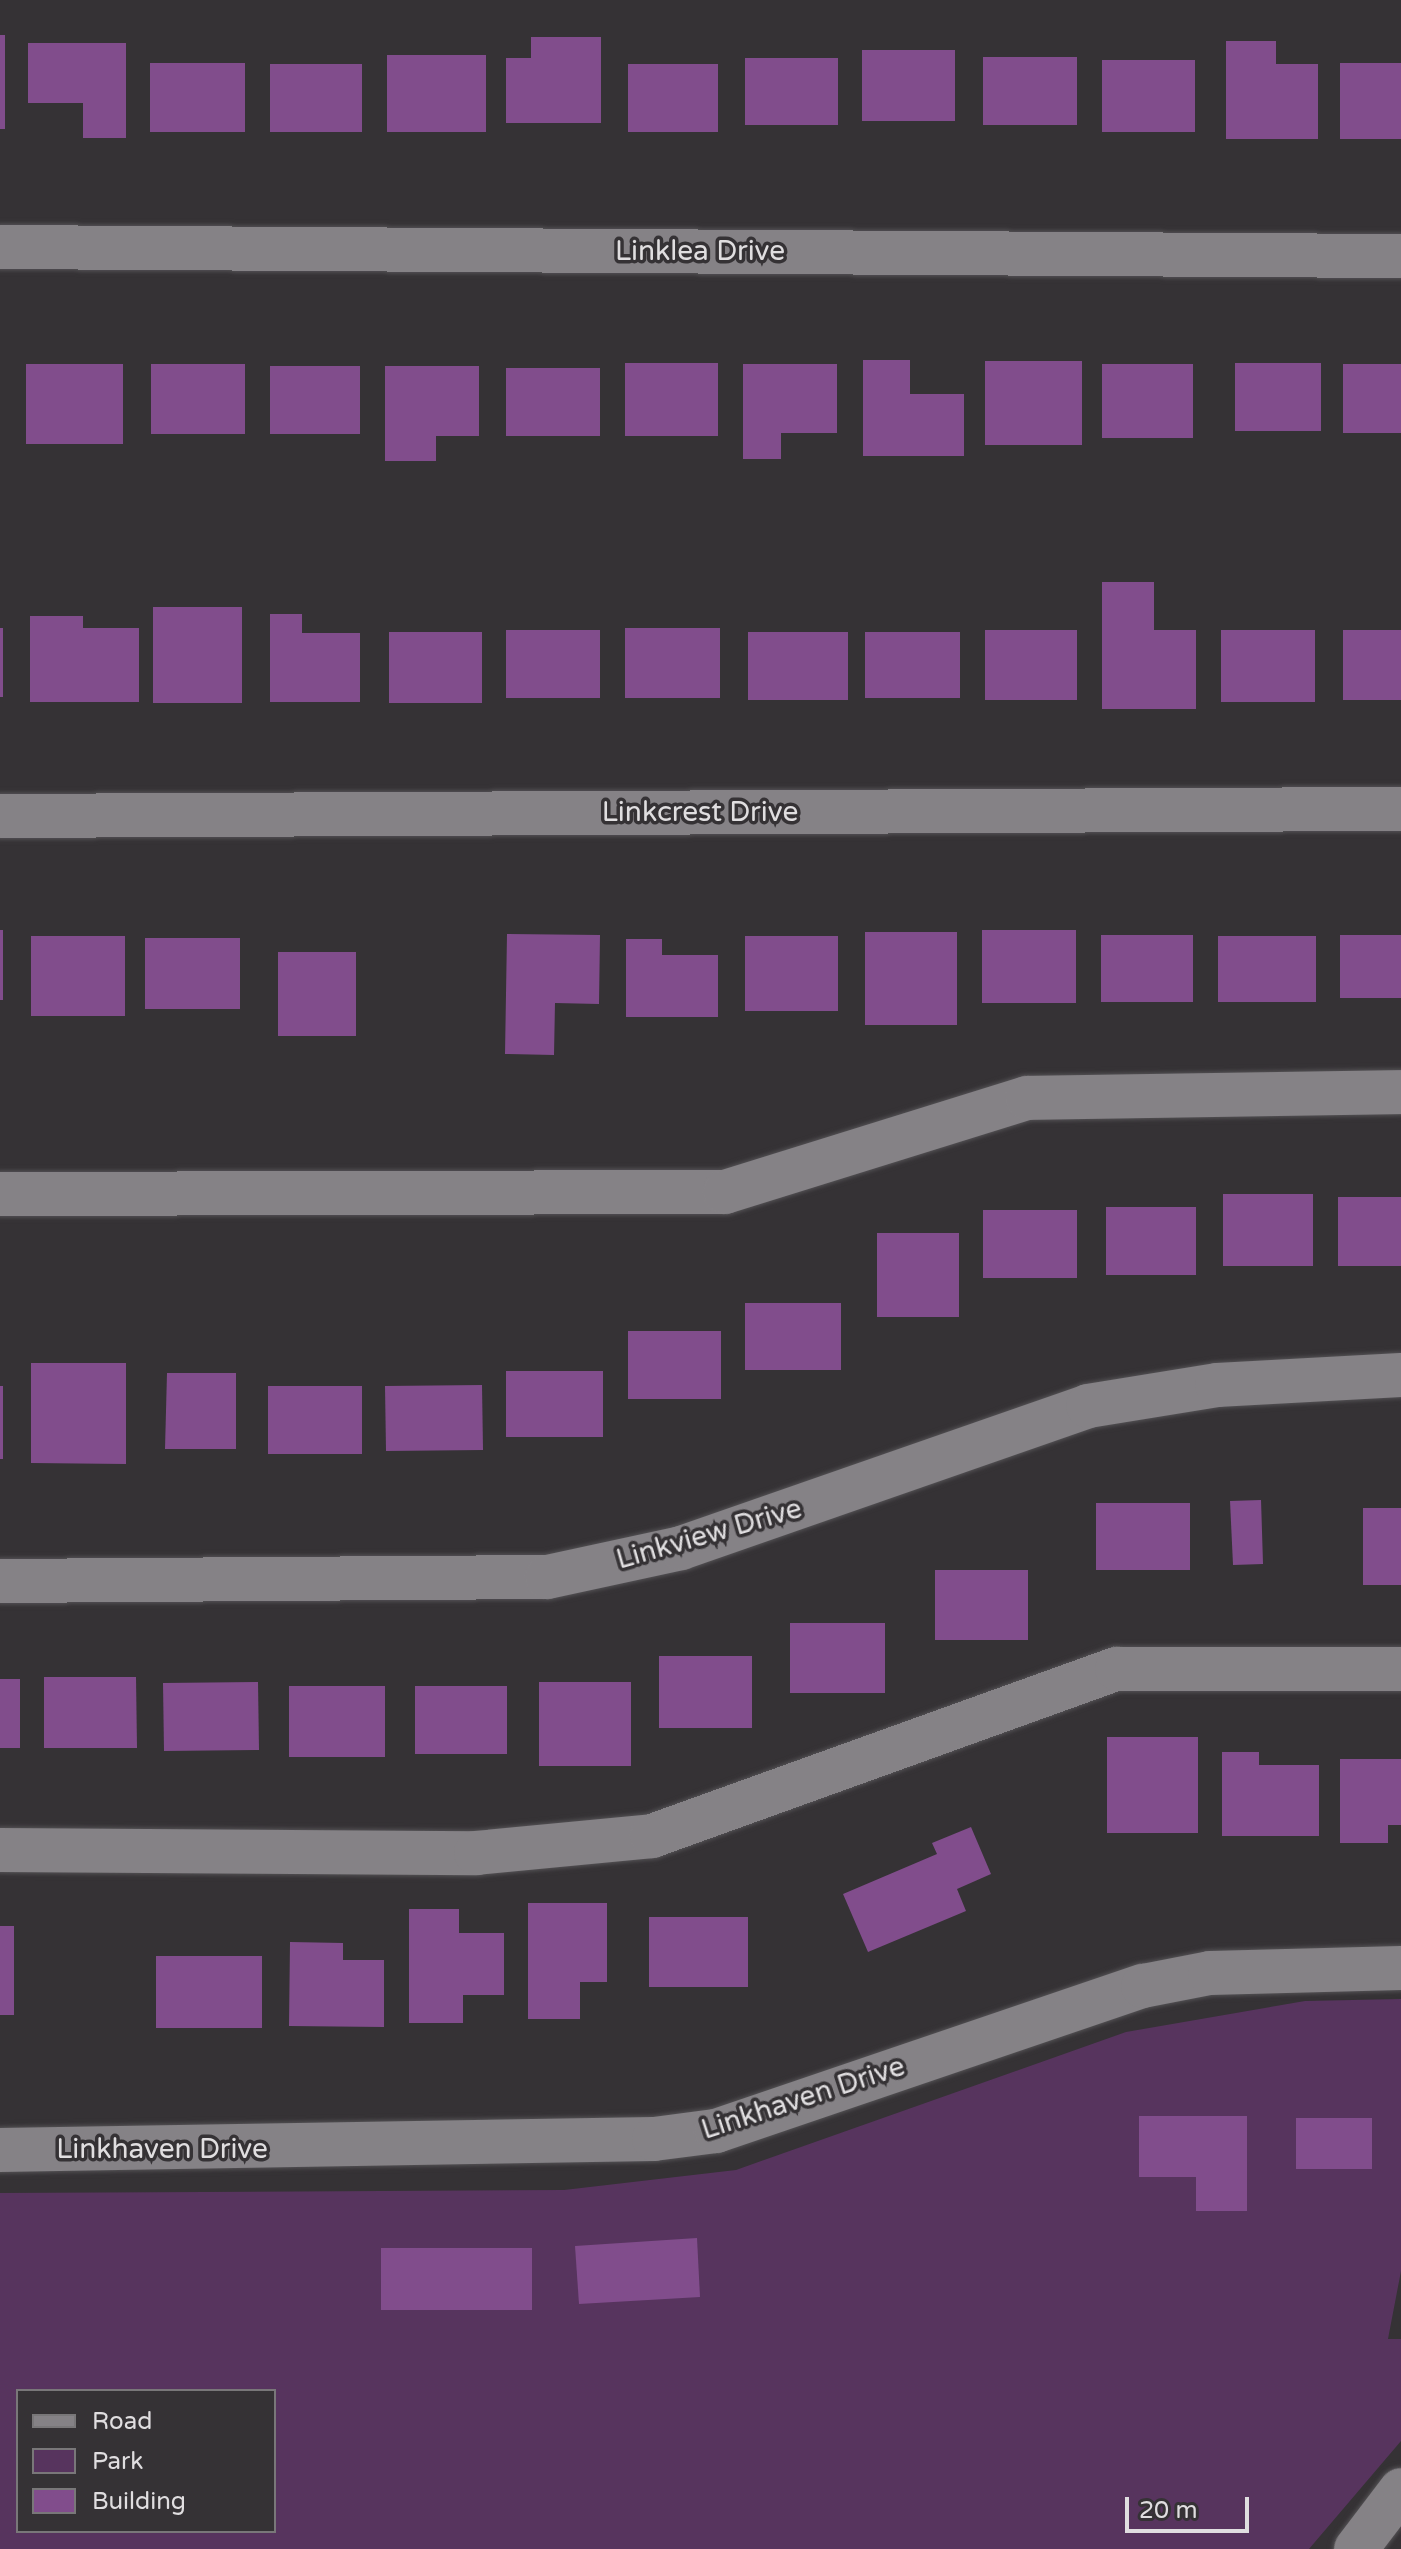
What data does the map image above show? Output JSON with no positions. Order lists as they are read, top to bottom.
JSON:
{
  "streets": {
    "street": [
      "Linklea Drive",
      "Linkcrest Drive",
      "Linkview Drive",
      "Linkhaven Drive"
    ]
  },
  "legend": ["Road", "Park", "Building"],
  "scale_bar": "20 m"
}
